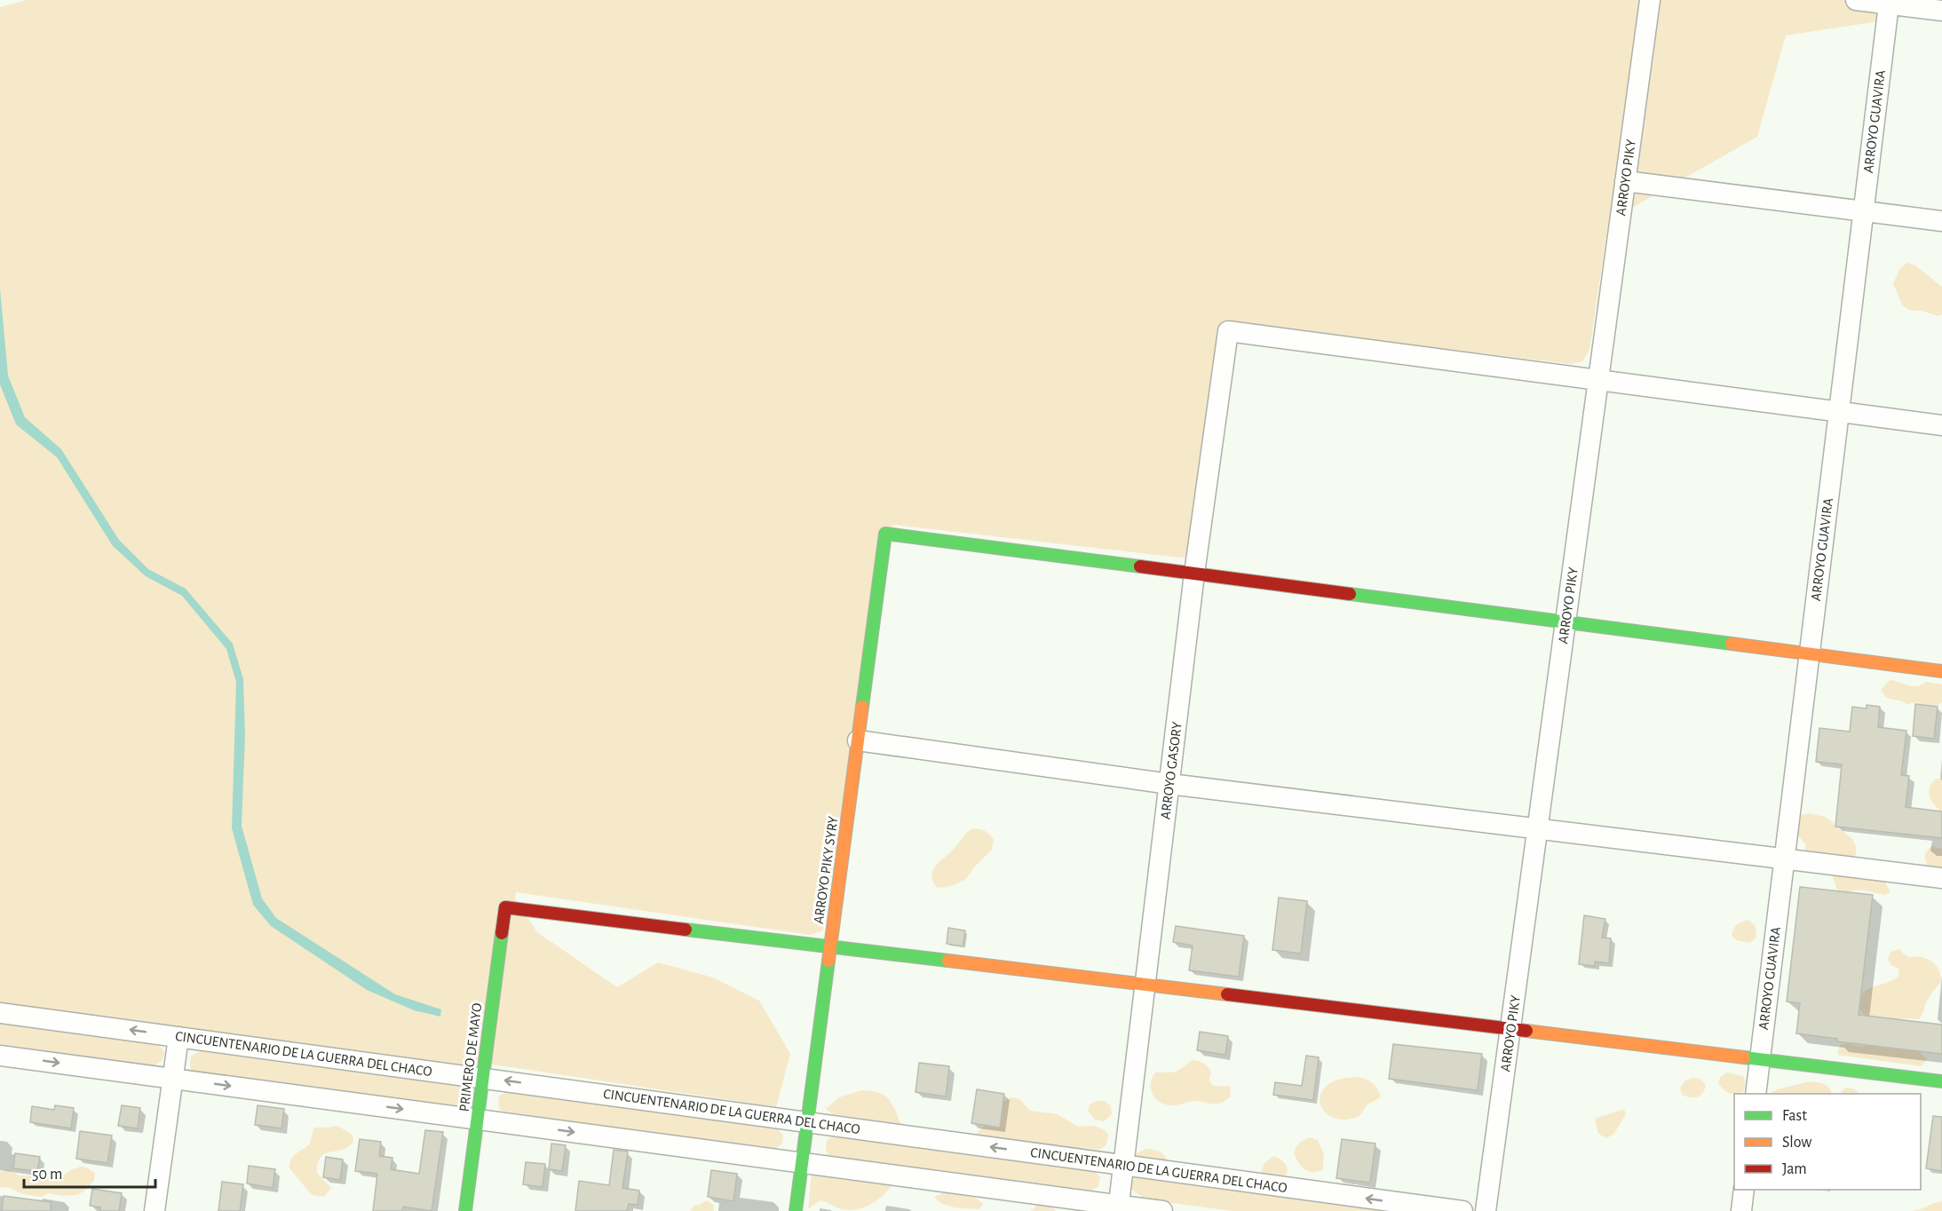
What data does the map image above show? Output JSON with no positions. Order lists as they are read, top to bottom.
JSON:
{
  "streets": {
    "street": [
      "ARROYO GUAVIRA",
      "ARROYO PIKY",
      "ARROYO GASORY",
      "ARROYO PIKY SYRY",
      "CINCUENTENARIO DE LA GUERRA DEL CHACO",
      "PRIMERO DE MAYO"
    ]
  },
  "crossings": [
    ["ARROYO PIKY", "ARROYO GASORY"],
    ["ARROYO GASORY", "ARROYO PIKY SYRY"],
    ["ARROYO GASORY", "CINCUENTENARIO DE LA GUERRA DEL CHACO"],
    ["ARROYO PIKY SYRY", "CINCUENTENARIO DE LA GUERRA DEL CHACO"],
    ["ARROYO PIKY SYRY", "PRIMERO DE MAYO"],
    ["CINCUENTENARIO DE LA GUERRA DEL CHACO", "PRIMERO DE MAYO"]
  ],
  "legend": ["Fast", "Slow", "Jam"],
  "scale_bar": "50 m"
}
